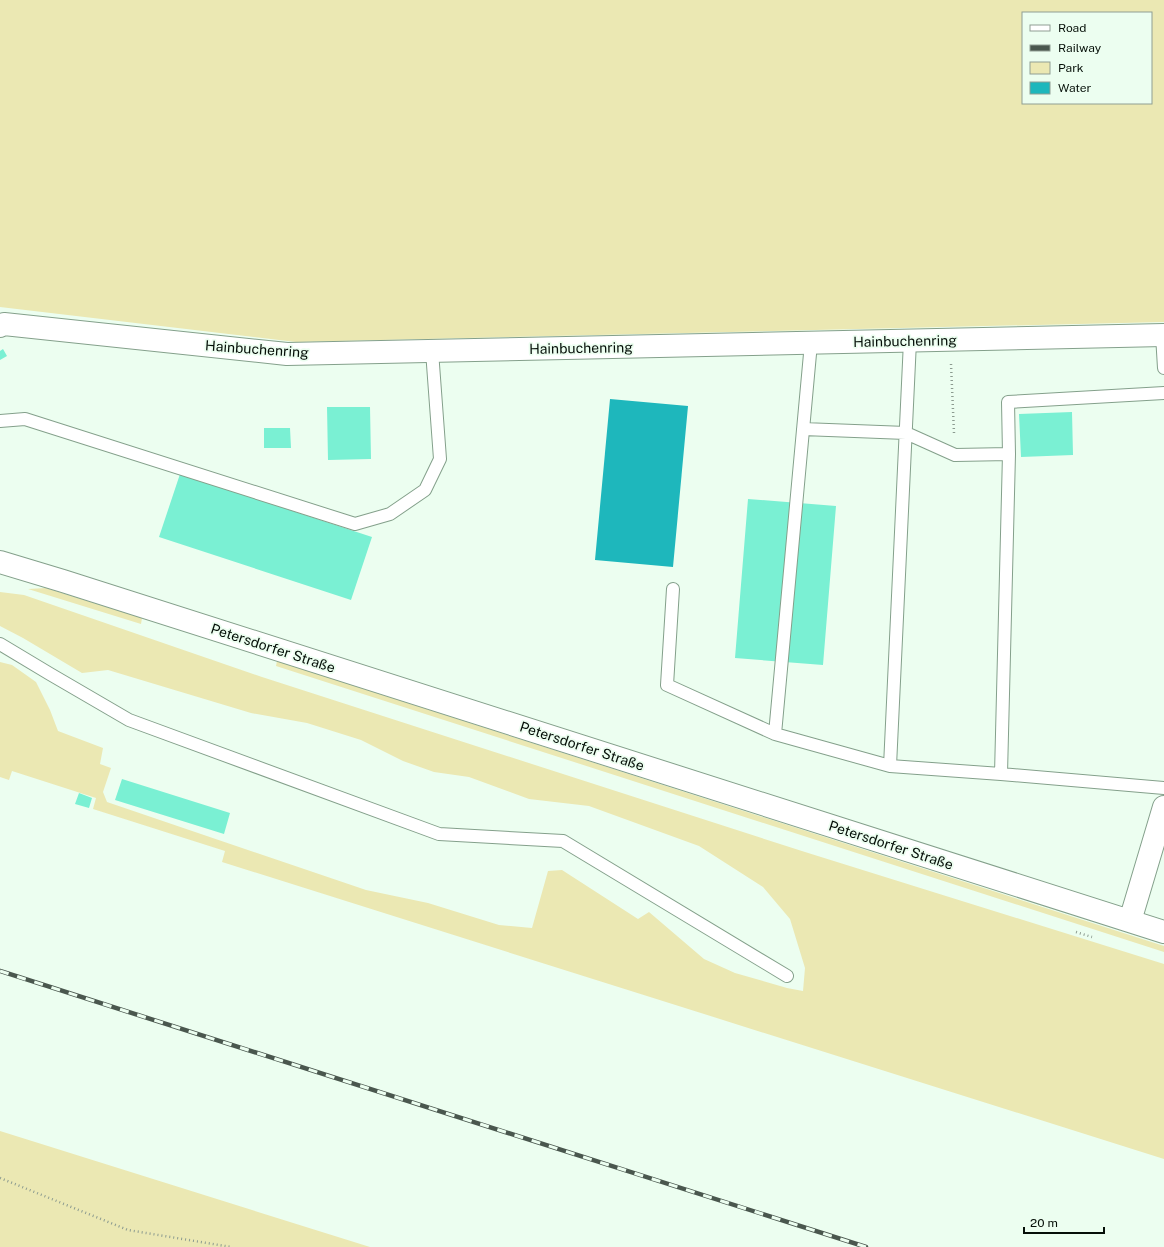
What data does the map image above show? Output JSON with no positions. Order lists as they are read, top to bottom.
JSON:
{
  "streets": {
    "street": ["Hainbuchenring", "Petersdorfer Straße"]
  },
  "legend": [
    "Road",
    "Railway",
    "Park",
    "Water"
  ],
  "scale_bar": "20 m"
}
